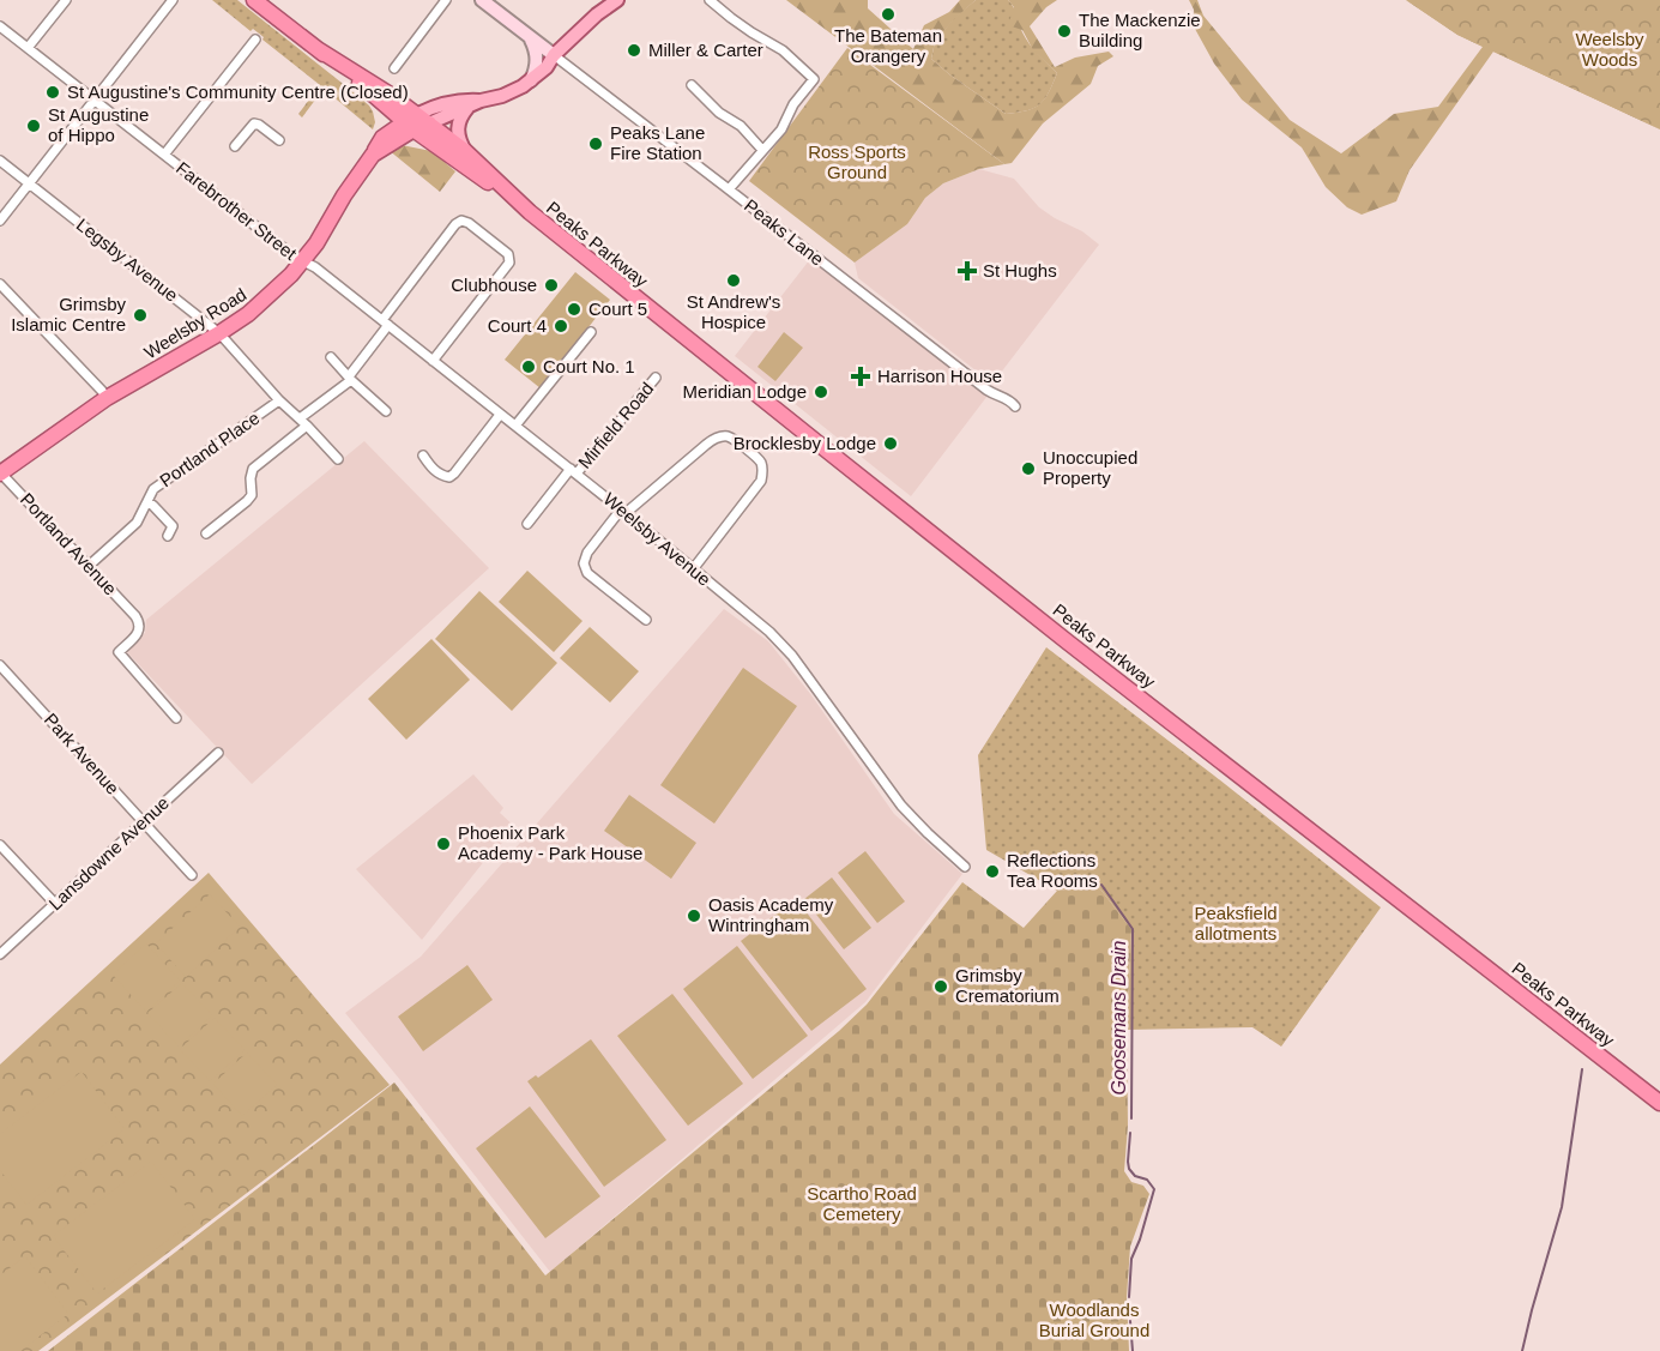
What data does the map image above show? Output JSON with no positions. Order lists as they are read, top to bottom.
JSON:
{
  "streets": {
    "highway": ["Peaks Parkway", "Weelsby Road"],
    "street": [
      "Farebrother Street",
      "Peaks Lane",
      "Legsby Avenue",
      "Mirfield Road",
      "Portland Place",
      "Weelsby Avenue",
      "Portland Avenue",
      "Park Avenue",
      "Lansdowne Avenue"
    ]
  },
  "crossings": [
    ["Farebrother Street", "Weelsby Road"],
    ["Farebrother Street", "Weelsby Avenue"],
    ["Peaks Lane", "Weelsby Road"],
    ["Peaks Parkway", "Weelsby Road"],
    ["Legsby Avenue", "Weelsby Road"],
    ["Legsby Avenue", "Portland Place"],
    ["Weelsby Road", "Weelsby Avenue"],
    ["Weelsby Road", "Portland Avenue"],
    ["Mirfield Road", "Weelsby Avenue"],
    ["Portland Place", "Portland Avenue"],
    ["Park Avenue", "Lansdowne Avenue"]
  ],
  "water": ["Goosemans Drain"],
  "parks": [
    "Weelsby Woods",
    "Ross Sports Ground",
    "Peaksfield allotments",
    "Scartho Road Cemetery",
    "Woodlands Burial Ground"
  ],
  "places": {
    "other": [
      "The Bateman Orangery",
      "The Mackenzie Building",
      "Miller & Carter",
      "St Augustine's Community Centre (Closed)",
      "St Augustine of Hippo",
      "Peaks Lane Fire Station",
      "St Andrew's Hospice",
      "Clubhouse",
      "Court 5",
      "Grimsby Islamic Centre",
      "Court 4",
      "Court No. 1",
      "Meridian Lodge",
      "Brocklesby Lodge",
      "Unoccupied Property",
      "Phoenix Park Academy - Park House",
      "Reflections Tea Rooms",
      "Oasis Academy Wintringham",
      "Grimsby Crematorium"
    ],
    "health": ["St Hughs", "Harrison House"]
  }
}
